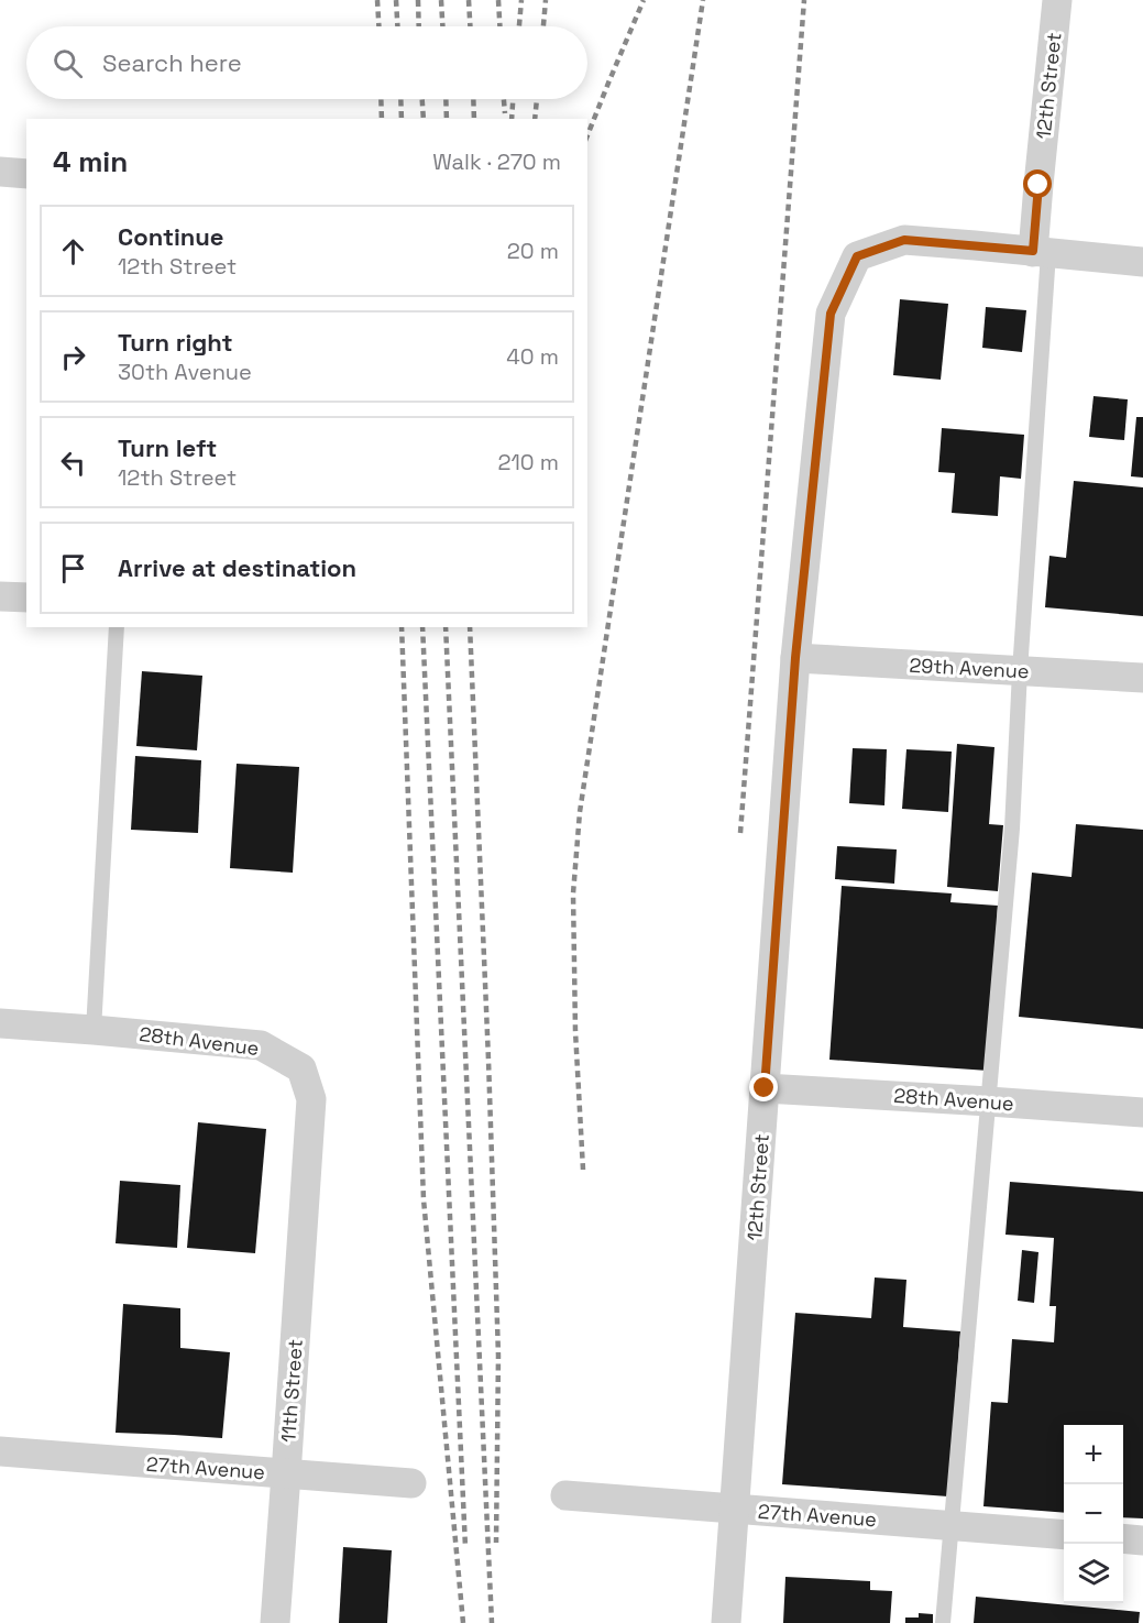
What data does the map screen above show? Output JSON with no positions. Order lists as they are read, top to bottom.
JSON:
{
  "streets": {
    "street": [
      "12th Street",
      "29th Avenue",
      "28th Avenue",
      "11th Street",
      "27th Avenue"
    ]
  },
  "crossings": [
    ["12th Street", "29th Avenue"],
    ["12th Street", "28th Avenue"],
    ["12th Street", "27th Avenue"],
    ["28th Avenue", "11th Street"],
    ["11th Street", "27th Avenue"]
  ],
  "page": {
    "search": "Search here",
    "heading": ["4 min", "Walk · 270 m"],
    "list": [
      ["Continue", "12th Street", "20 m"],
      ["Turn right", "30th Avenue", "40 m"],
      ["Turn left", "12th Street", "210 m"],
      "Arrive at destination"
    ],
    "map_buttons": ["+", "−"]
  }
}
